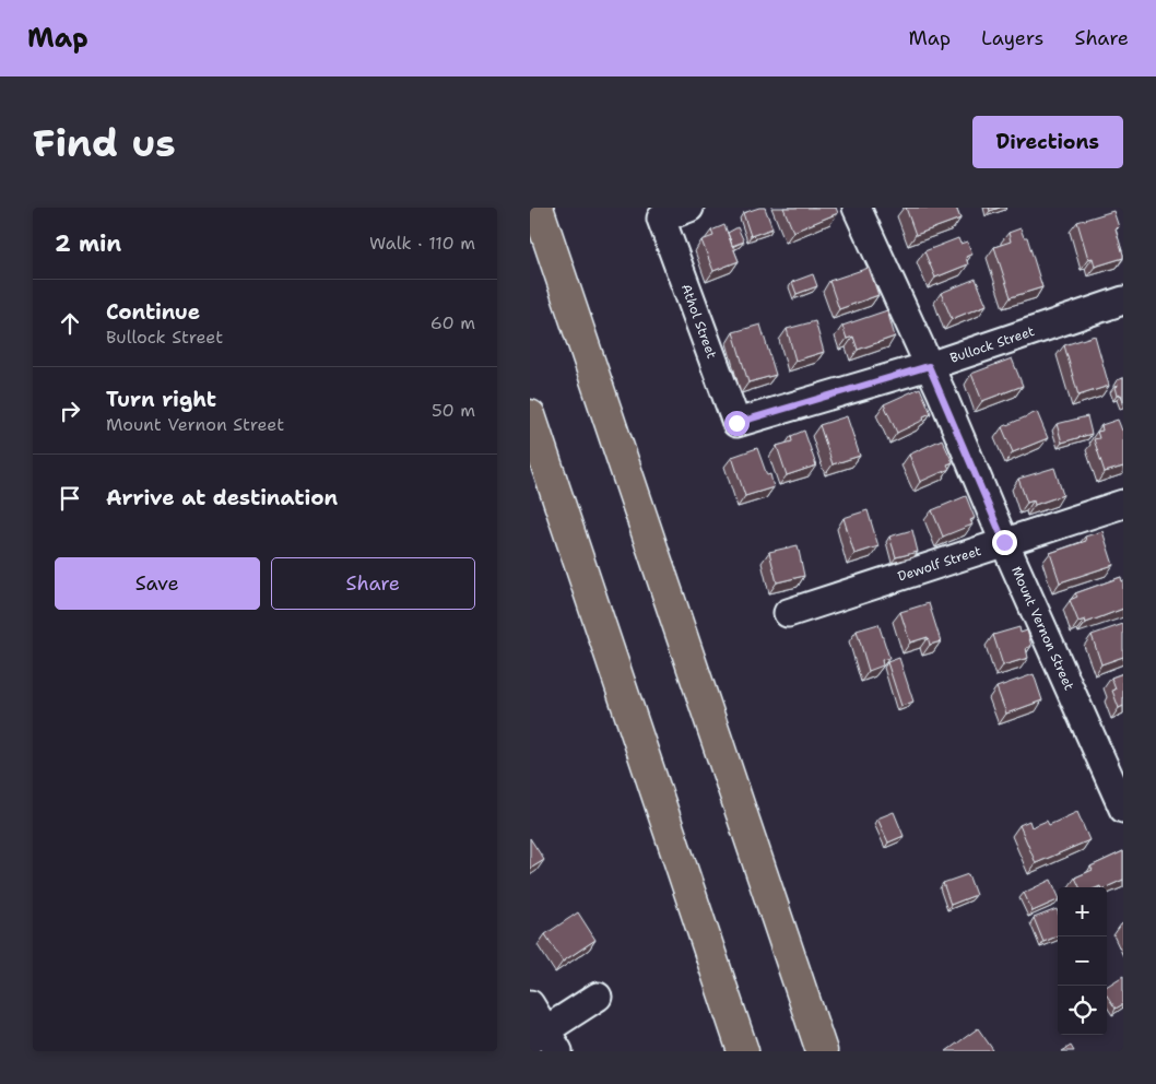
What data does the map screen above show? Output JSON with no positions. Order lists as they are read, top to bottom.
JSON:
{
  "streets": {
    "street": [
      "Athol Street",
      "Bullock Street",
      "Dewolf Street",
      "Mount Vernon Street"
    ]
  },
  "crossings": [
    ["Athol Street", "Bullock Street"],
    ["Bullock Street", "Mount Vernon Street"],
    ["Dewolf Street", "Mount Vernon Street"]
  ],
  "page": {
    "header": "Map",
    "nav": ["Map", "Layers", "Share"],
    "buttons": [
      "Directions",
      ["Save", "Share"]
    ],
    "title": "Find us",
    "heading": ["2 min", "Walk · 110 m"],
    "list": [
      ["Continue", "Bullock Street", "60 m"],
      ["Turn right", "Mount Vernon Street", "50 m"],
      "Arrive at destination"
    ],
    "map_buttons": ["+", "−"]
  }
}
